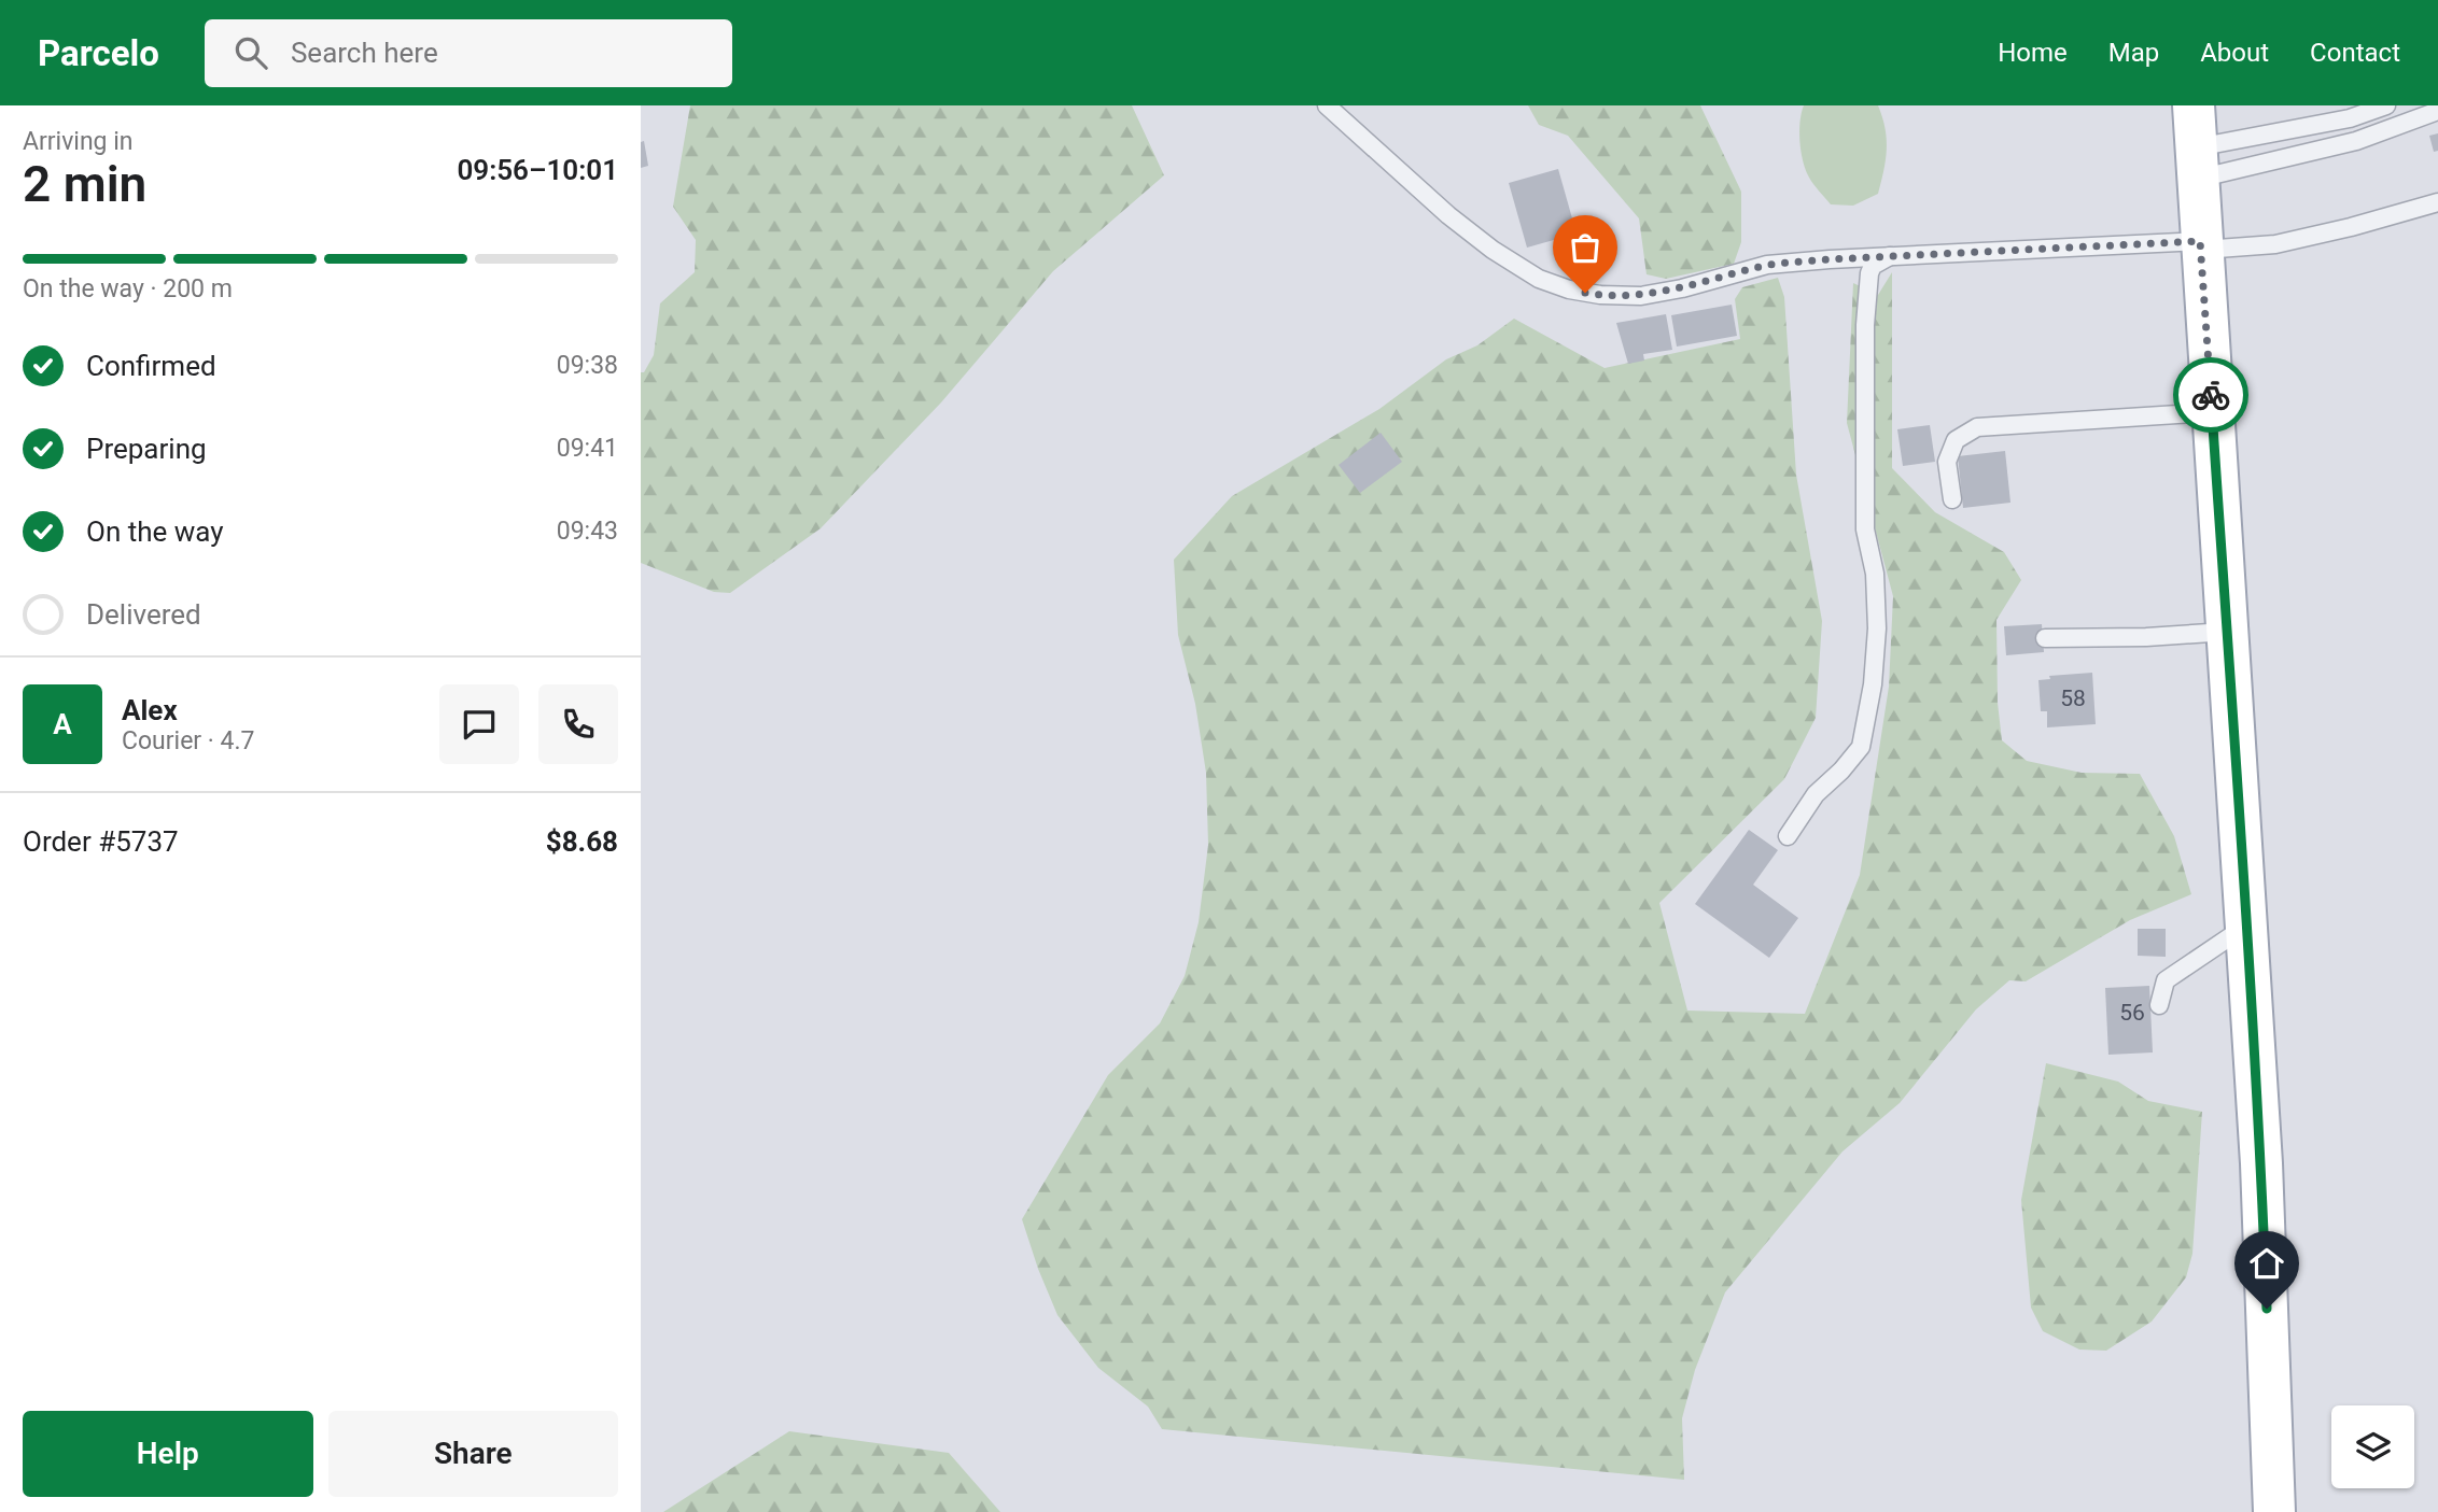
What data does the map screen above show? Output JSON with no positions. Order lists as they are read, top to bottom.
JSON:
{
  "house_numbers": ["58", "56"],
  "page": {
    "header": "Parcelo",
    "search": "Search here",
    "nav": [
      "Home",
      "Map",
      "About",
      "Contact"
    ],
    "heading": ["2 min", "Arriving in", "09:56–10:01"],
    "panel": [
      "Alex",
      "Courier · 4.7",
      "Order #5737",
      "$8.68"
    ],
    "bar": "On the way · 200 m",
    "list": [
      ["Confirmed", "09:38"],
      ["Preparing", "09:41"],
      ["On the way", "09:43"],
      "Delivered"
    ],
    "round": "A",
    "buttons": ["Help", "Share"]
  }
}
